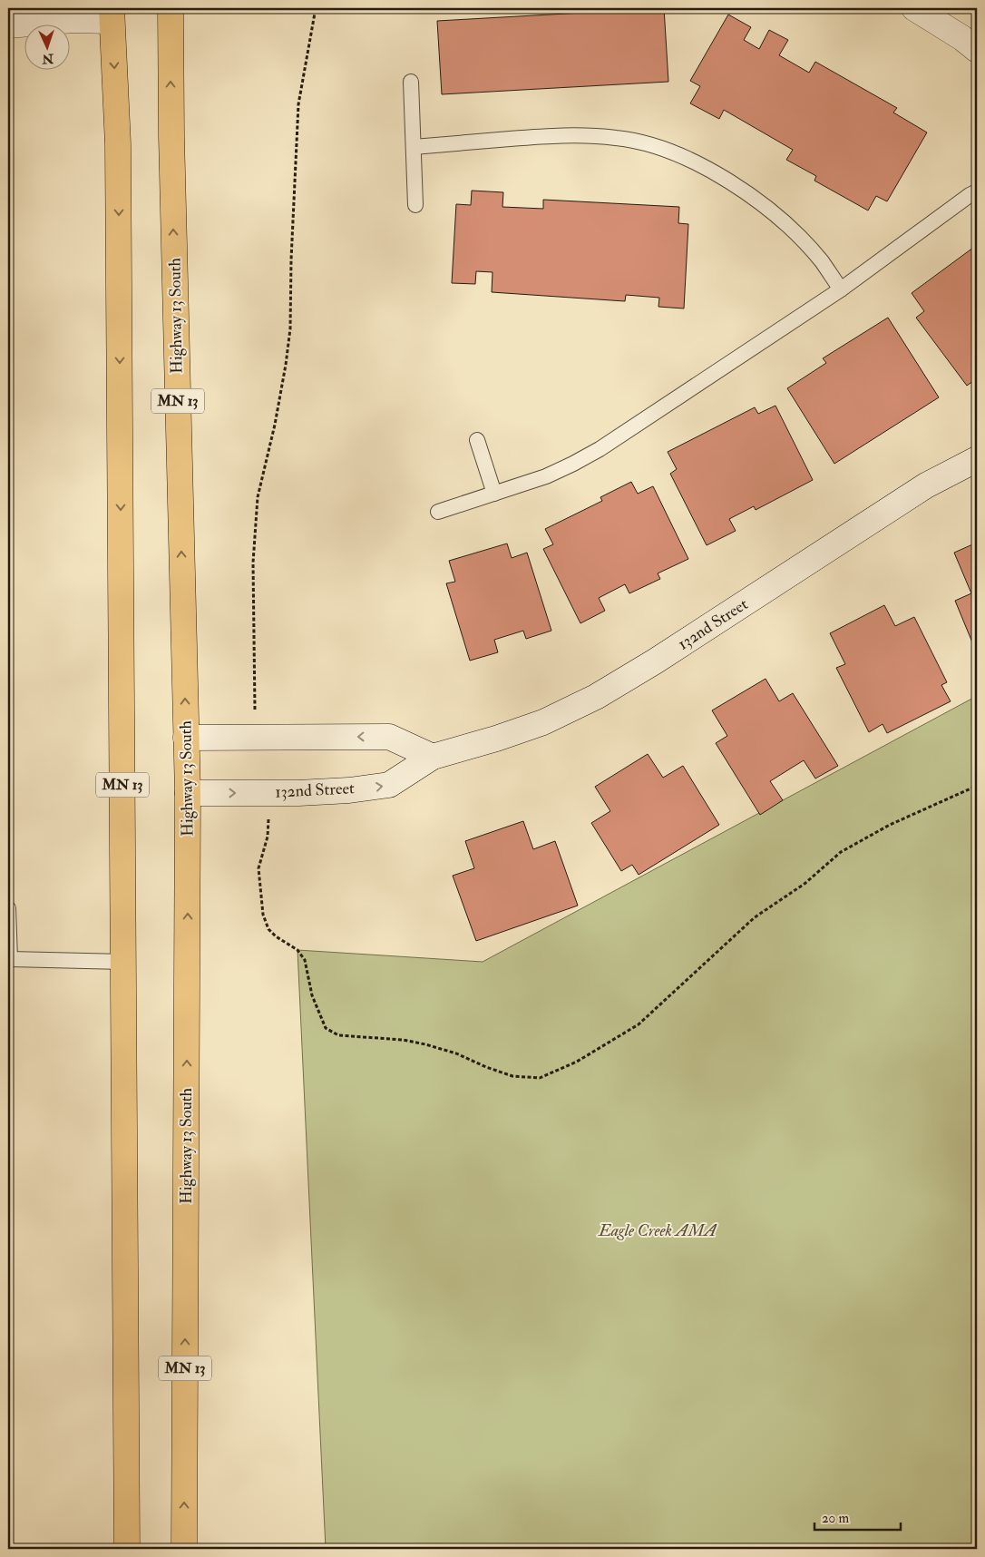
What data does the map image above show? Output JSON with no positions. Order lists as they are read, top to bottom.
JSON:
{
  "streets": {
    "main road": ["Highway 13 South", "MN 13"],
    "street": ["132nd Street"]
  },
  "crossings": [
    ["Highway 13 South", "132nd Street"]
  ],
  "parks": ["Eagle Creek AMA"],
  "scale_bar": "20 m",
  "north": "bottom"
}
